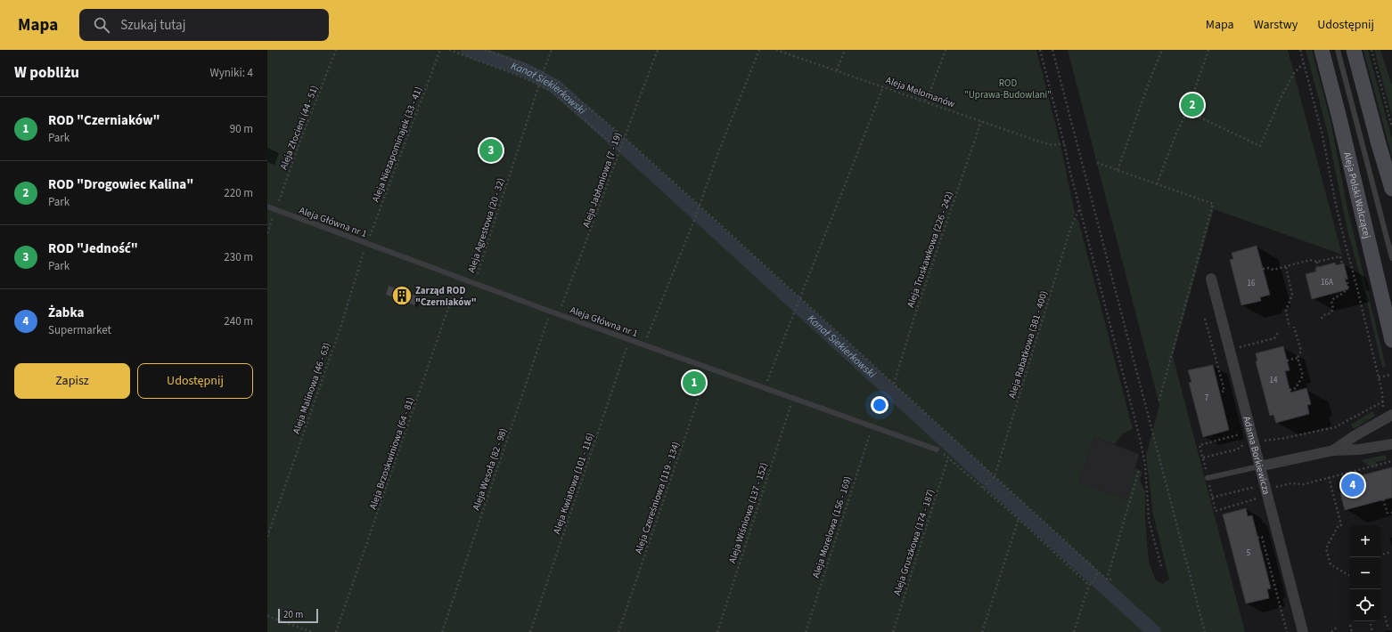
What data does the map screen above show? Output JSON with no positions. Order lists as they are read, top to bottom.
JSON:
{
  "streets": {
    "main road": ["Aleja Polski Walczącej"],
    "street": ["Adama Borkiewicza"],
    "lane": ["Aleja Główna nr 1"],
    "path": [
      "Aleja Melomanów",
      "Aleja Złocieni (44 - 51)",
      "Aleja Niezapominajek (33 - 41)",
      "Aleja Jabłoniowa (7 - 19)",
      "Aleja Agrestowa (20 - 32)",
      "Aleja Truskawkowa (226 - 242)",
      "Aleja Rabatkowa (381 - 400)",
      "Aleja Malinowa (46 - 63)",
      "Aleja Brzoskwiniowa (64 - 81)",
      "Aleja Wesoła (82 - 98)",
      "Aleja Kwiatowa (101 - 116)",
      "Aleja Czereśniowa (119 - 134)",
      "Aleja Wiśniowa (137 - 152)",
      "Aleja Morelowa (156 - 169)",
      "Aleja Gruszkowa (174 - 187)"
    ]
  },
  "crossings": [
    ["Aleja Melomanów", "Aleja Truskawkowa (226 - 242)"],
    ["Aleja Złocieni (44 - 51)", "Aleja Główna nr 1"],
    ["Aleja Niezapominajek (33 - 41)", "Aleja Główna nr 1"],
    ["Aleja Niezapominajek (33 - 41)", "Aleja Malinowa (46 - 63)"],
    ["Aleja Jabłoniowa (7 - 19)", "Aleja Główna nr 1"],
    ["Aleja Główna nr 1", "Aleja Agrestowa (20 - 32)"],
    ["Aleja Główna nr 1", "Aleja Malinowa (46 - 63)"],
    ["Aleja Główna nr 1", "Aleja Brzoskwiniowa (64 - 81)"],
    ["Aleja Główna nr 1", "Aleja Wesoła (82 - 98)"],
    ["Aleja Główna nr 1", "Aleja Kwiatowa (101 - 116)"],
    ["Aleja Główna nr 1", "Aleja Czereśniowa (119 - 134)"],
    ["Aleja Główna nr 1", "Aleja Wiśniowa (137 - 152)"],
    ["Aleja Główna nr 1", "Aleja Morelowa (156 - 169)"]
  ],
  "water": ["Kanał Siekierkowski"],
  "parks": ["ROD \"Uprawa-Budowlani\""],
  "places": {
    "building": ["Zarząd ROD \"Czerniaków\""]
  },
  "house_numbers": [
    "16A",
    "16",
    "14",
    "7",
    "5"
  ],
  "scale_bar": "20 m",
  "page": {
    "header": "Mapa",
    "search": "Szukaj tutaj",
    "nav": ["Mapa", "Warstwy", "Udostępnij"],
    "heading": ["W pobliżu", "Wyniki: 4"],
    "pins": [
      "2",
      "3",
      "1",
      "4"
    ],
    "list": [
      {
        "mark": "1",
        "name": "ROD \"Czerniaków\"",
        "note": "Park",
        "value": "90 m"
      },
      {
        "mark": "2",
        "name": "ROD \"Drogowiec Kalina\"",
        "note": "Park",
        "value": "220 m"
      },
      {
        "mark": "3",
        "name": "ROD \"Jedność\"",
        "note": "Park",
        "value": "230 m"
      },
      {
        "mark": "4",
        "name": "Żabka",
        "note": "Supermarket",
        "value": "240 m"
      }
    ],
    "buttons": ["Zapisz", "Udostępnij"],
    "map_buttons": ["+", "−"],
    "scale": "20 m"
  }
}
